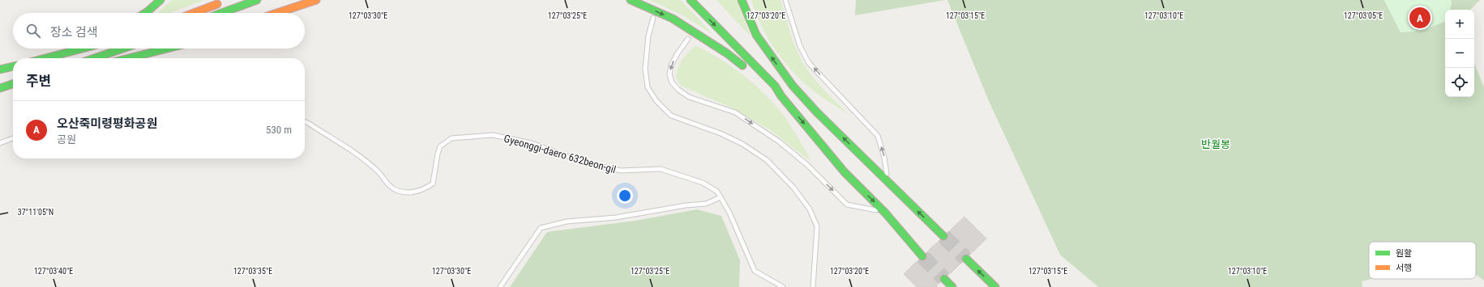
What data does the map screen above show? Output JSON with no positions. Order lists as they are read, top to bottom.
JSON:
{
  "streets": {
    "lane": ["Gyeonggi-daero 632beon-gil"]
  },
  "parks": ["반월봉"],
  "legend": ["원활", "서행"],
  "page": {
    "pins": "A",
    "map_buttons": ["+", "−"],
    "search": "장소 검색",
    "heading": "주변",
    "list": [
      {
        "mark": "A",
        "name": "오산죽미령평화공원",
        "note": "공원",
        "value": "530 m"
      }
    ]
  },
  "coordinates": [
    "127°03'30\"E",
    "127°03'25\"E",
    "127°03'20\"E",
    "127°03'15\"E",
    "127°03'10\"E",
    "127°03'05\"E",
    "37°11'05\"N",
    "127°03'40\"E",
    "127°03'35\"E"
  ]
}
